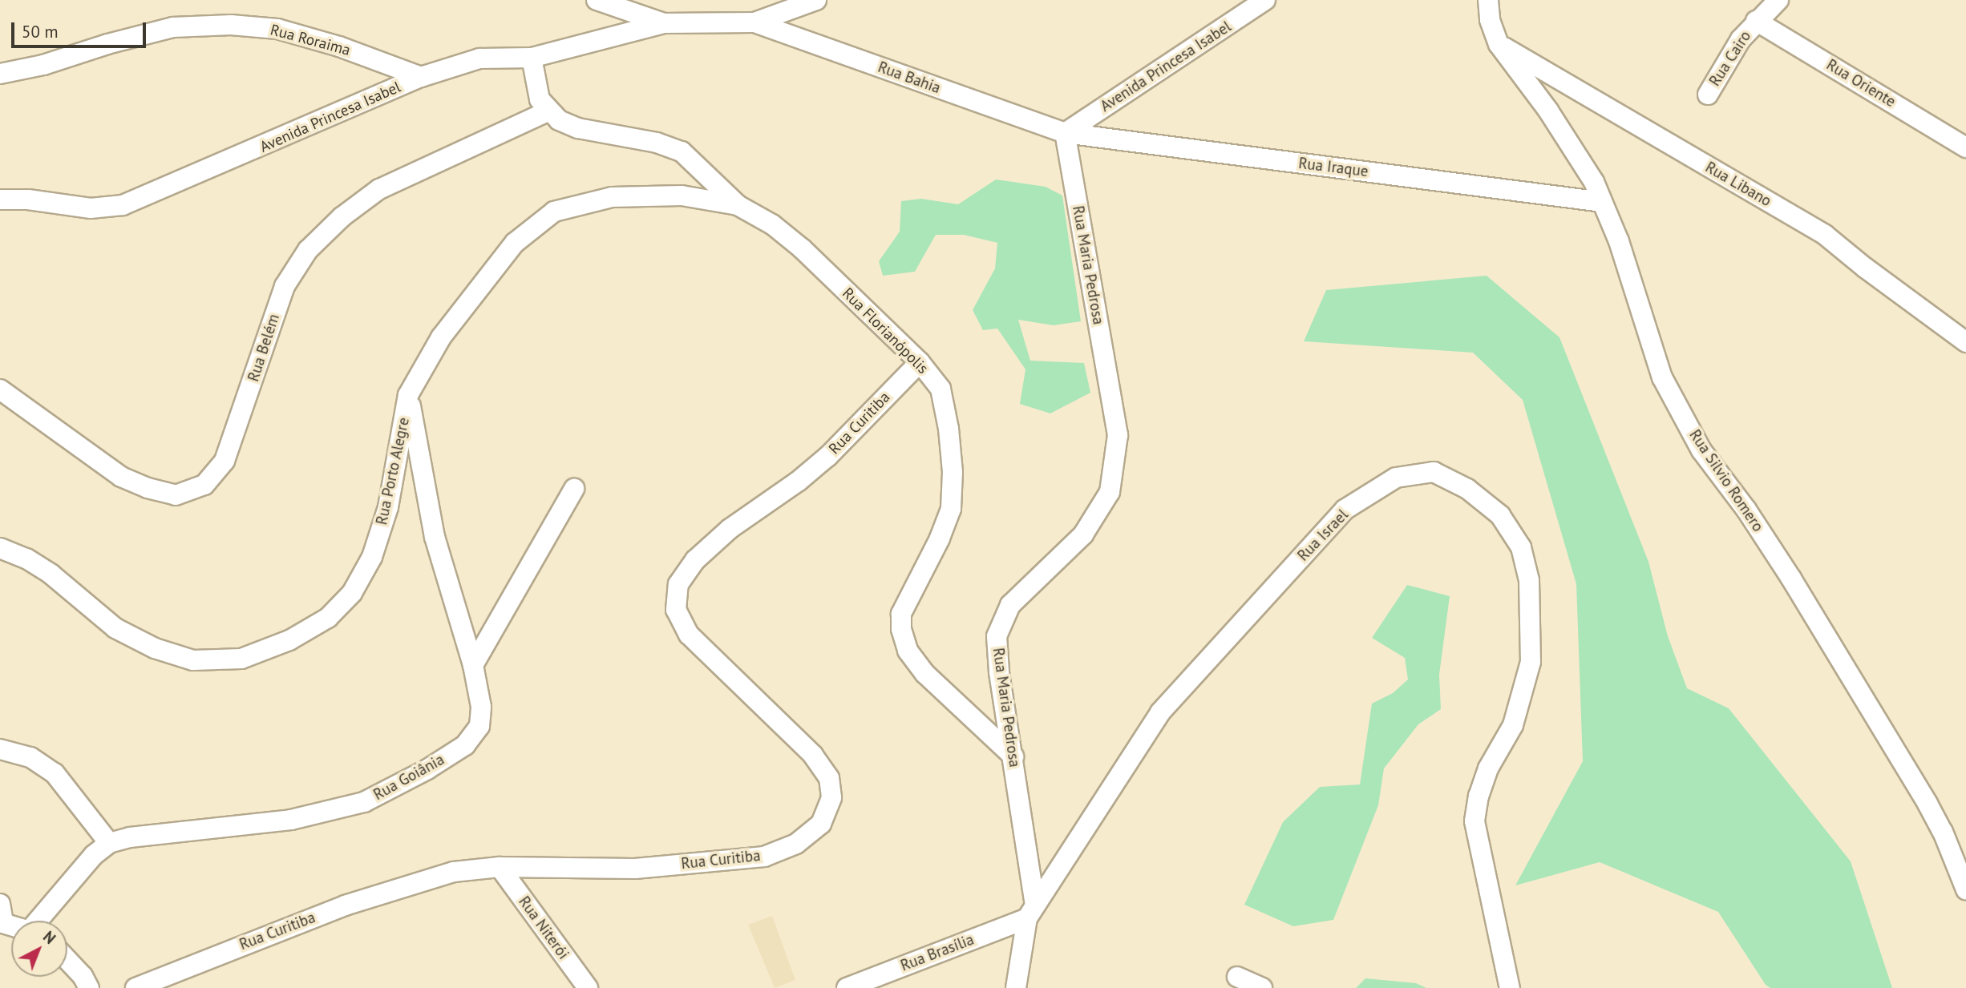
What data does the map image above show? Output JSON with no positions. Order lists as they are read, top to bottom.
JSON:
{
  "streets": {
    "street": [
      "Rua Roraima",
      "Rua Cairo",
      "Avenida Princesa Isabel",
      "Rua Bahia",
      "Rua Oriente",
      "Rua Iraque",
      "Rua Libano",
      "Rua Maria Pedrosa",
      "Rua Florianópolis",
      "Rua Belém",
      "Rua Curitiba",
      "Rua Porto Alegre",
      "Rua Silvio Romero",
      "Rua Israel",
      "Rua Goiânia",
      "Rua Niterói",
      "Rua Brasília"
    ]
  },
  "crossings": [
    ["Rua Roraima", "Avenida Princesa Isabel"],
    ["Rua Cairo", "Rua Oriente"],
    ["Avenida Princesa Isabel", "Rua Bahia"],
    ["Avenida Princesa Isabel", "Rua Iraque"],
    ["Avenida Princesa Isabel", "Rua Maria Pedrosa"],
    ["Rua Bahia", "Rua Iraque"],
    ["Rua Bahia", "Rua Maria Pedrosa"],
    ["Rua Iraque", "Rua Maria Pedrosa"],
    ["Rua Iraque", "Rua Silvio Romero"],
    ["Rua Libano", "Rua Silvio Romero"],
    ["Rua Maria Pedrosa", "Rua Florianópolis"],
    ["Rua Maria Pedrosa", "Rua Israel"],
    ["Rua Maria Pedrosa", "Rua Brasília"],
    ["Rua Florianópolis", "Rua Belém"],
    ["Rua Florianópolis", "Rua Curitiba"],
    ["Rua Florianópolis", "Rua Porto Alegre"],
    ["Rua Curitiba", "Rua Niterói"],
    ["Rua Porto Alegre", "Rua Goiânia"],
    ["Rua Israel", "Rua Brasília"]
  ],
  "scale_bar": "50 m",
  "north": "top right"
}
